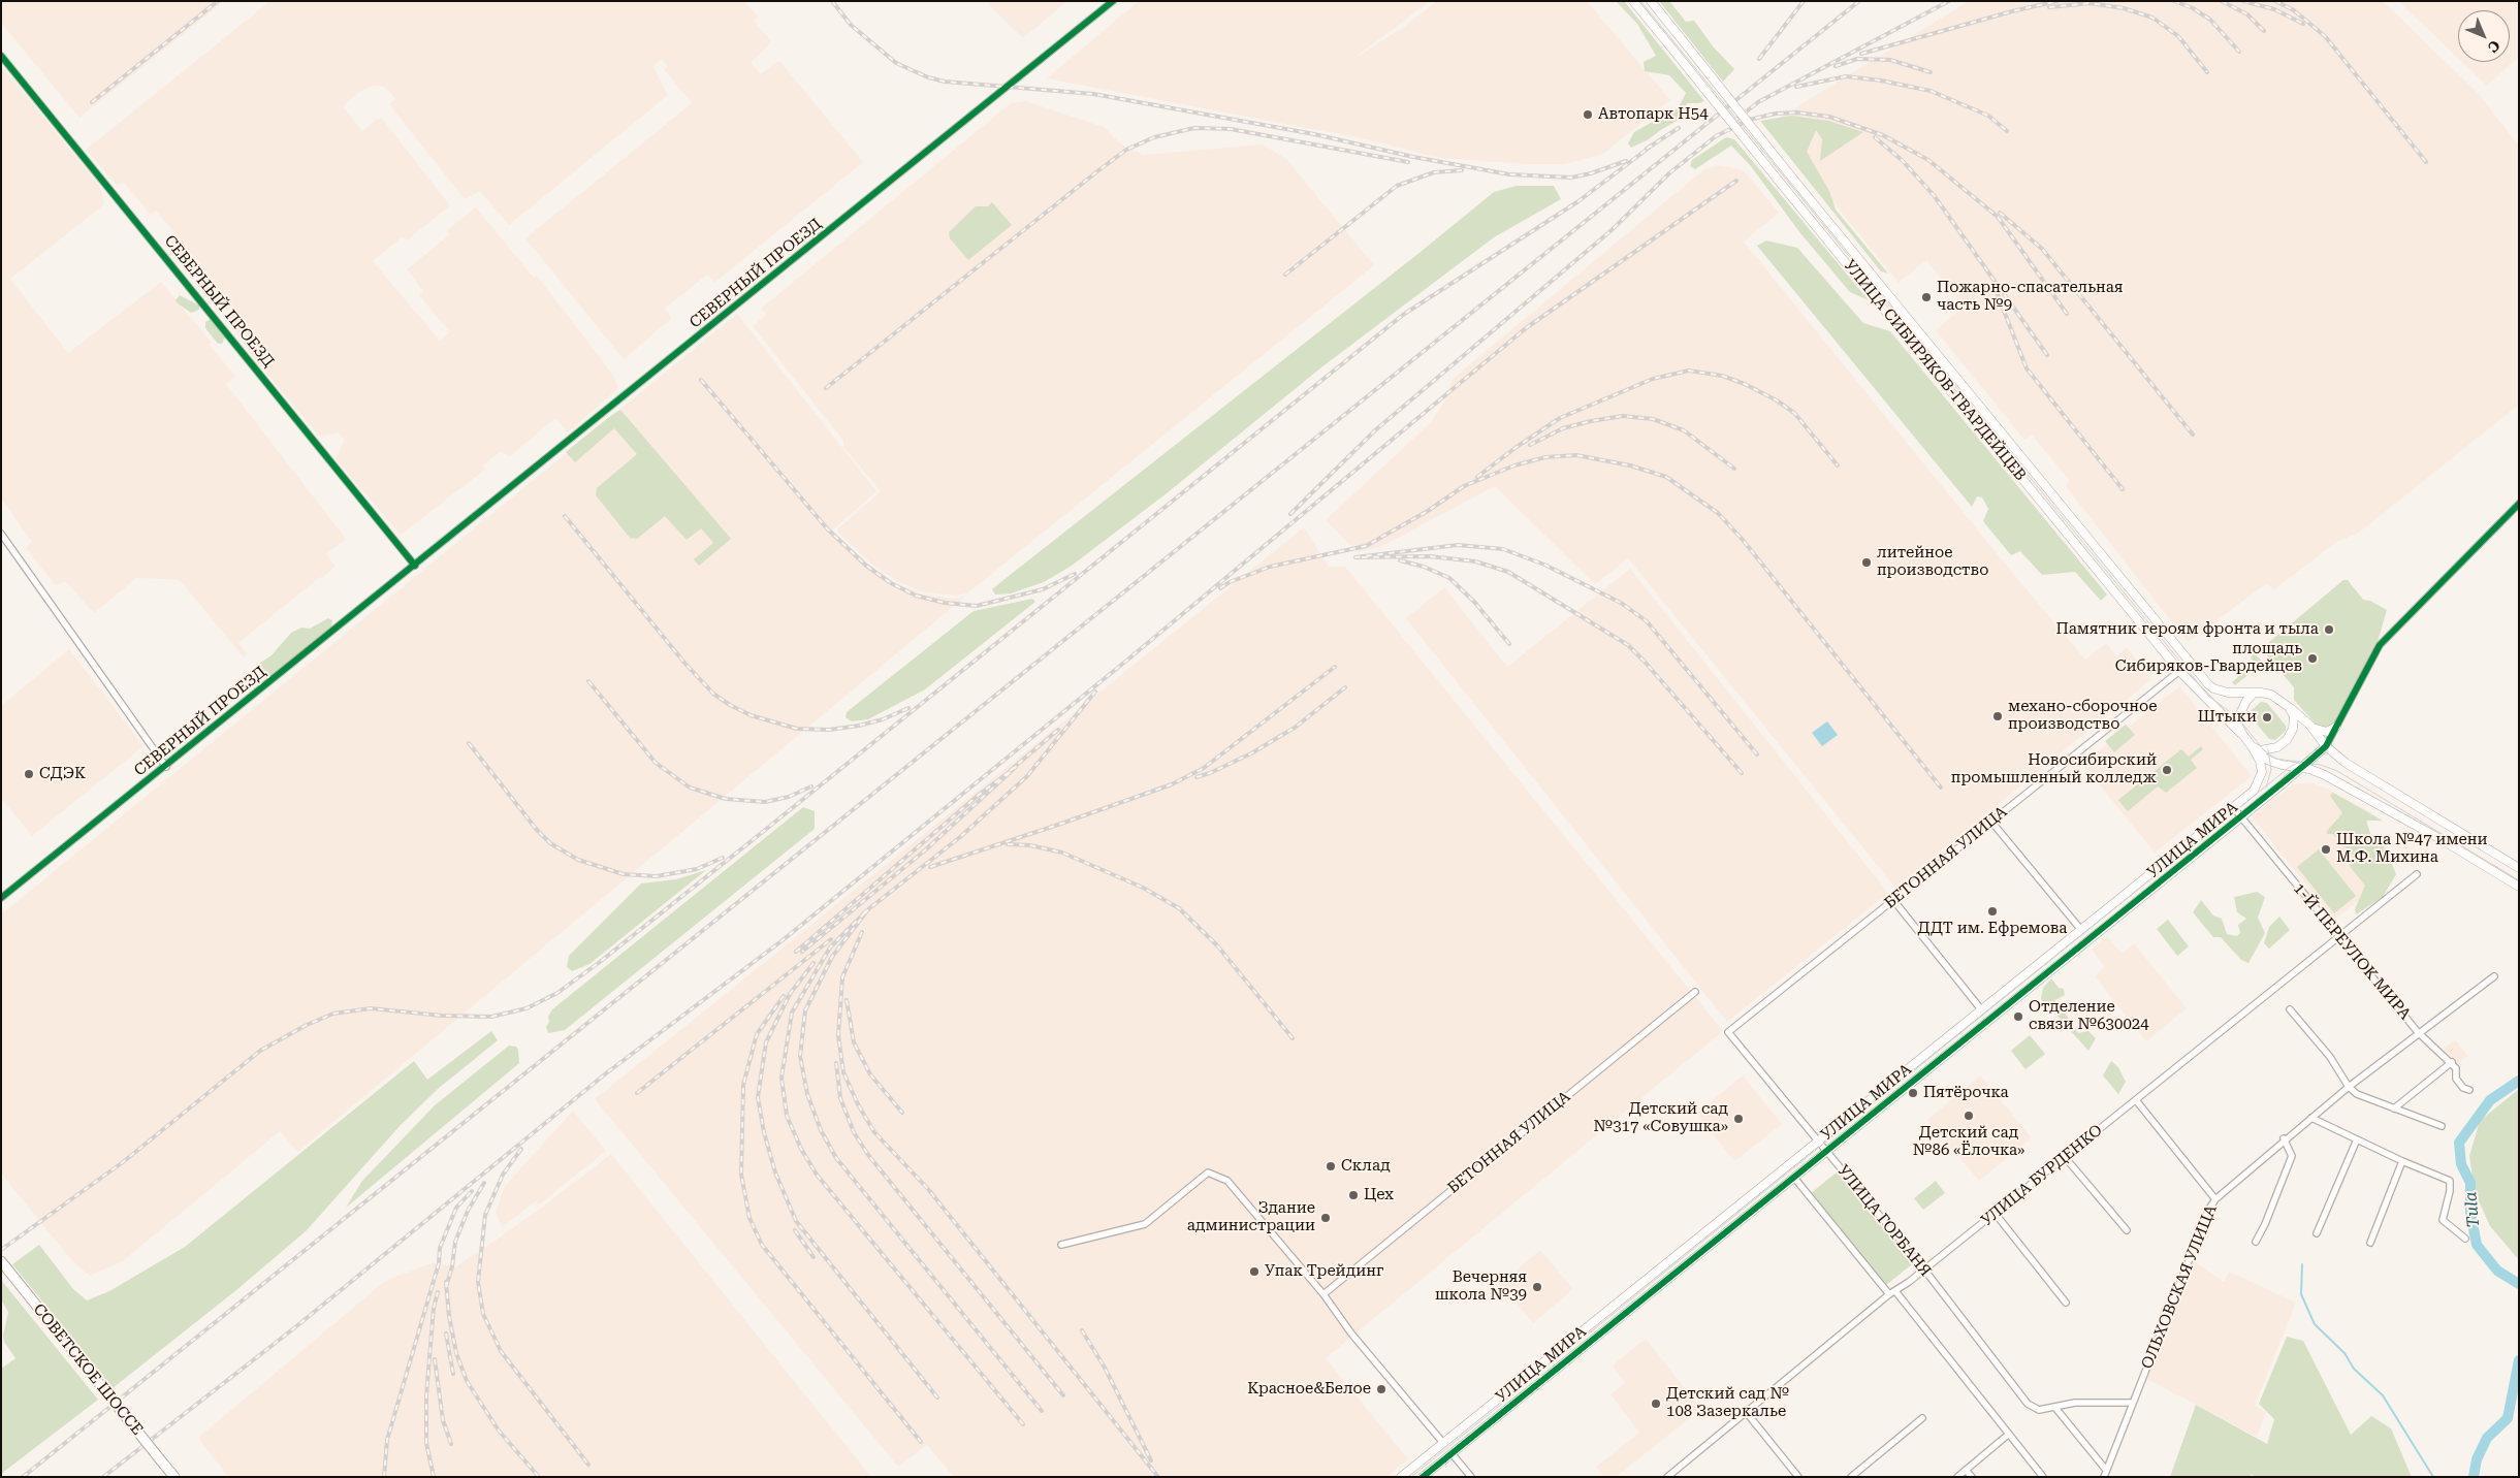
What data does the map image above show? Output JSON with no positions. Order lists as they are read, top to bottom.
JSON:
{
  "streets": {
    "main road": ["УЛИЦА СИБИРЯКОВ-ГВАРДЕЙЦЕВ", "УЛИЦА МИРА", "СОВЕТСКОЕ ШОССЕ"],
    "street": [
      "СЕВЕРНЫЙ ПРОЕЗД",
      "БЕТОННАЯ УЛИЦА",
      "1-Й ПЕРЕУЛОК МИРА",
      "УЛИЦА БУРДЕНКО",
      "УЛИЦА ГОРБАНЯ",
      "ОЛЬХОВСКАЯ УЛИЦА"
    ]
  },
  "crossings": [
    ["УЛИЦА СИБИРЯКОВ-ГВАРДЕЙЦЕВ", "УЛИЦА МИРА"],
    ["УЛИЦА СИБИРЯКОВ-ГВАРДЕЙЦЕВ", "БЕТОННАЯ УЛИЦА"],
    ["УЛИЦА МИРА", "1-Й ПЕРЕУЛОК МИРА"],
    ["УЛИЦА МИРА", "УЛИЦА ГОРБАНЯ"],
    ["БЕТОННАЯ УЛИЦА", "УЛИЦА ГОРБАНЯ"],
    ["1-Й ПЕРЕУЛОК МИРА", "УЛИЦА БУРДЕНКО"],
    ["1-Й ПЕРЕУЛОК МИРА", "ОЛЬХОВСКАЯ УЛИЦА"],
    ["УЛИЦА БУРДЕНКО", "УЛИЦА ГОРБАНЯ"]
  ],
  "water": ["Tula"],
  "places": [
    "Автопарк Н54",
    "Пожарно-спасательная часть №9",
    "литейное производство",
    "Памятник героям фронта и тыла",
    "площадь Сибиряков-Гвардейцев",
    "механо-сборочное производство",
    "Штыки",
    "Новосибирский промышленный колледж",
    "СДЭК",
    "Школа №47 имени М.Ф. Михина",
    "ДДТ им. Ефремова",
    "Отделение связи №630024",
    "Пятёрочка",
    "Детский сад №86 «Ёлочка»",
    "Детский сад №317 «Совушка»",
    "Склад",
    "Цех",
    "Здание администрации",
    "Упак Трейдинг",
    "Вечерняя школа №39",
    "Красное&Белое",
    "Детский сад № 108 Зазеркалье"
  ],
  "north": "bottom right"
}
